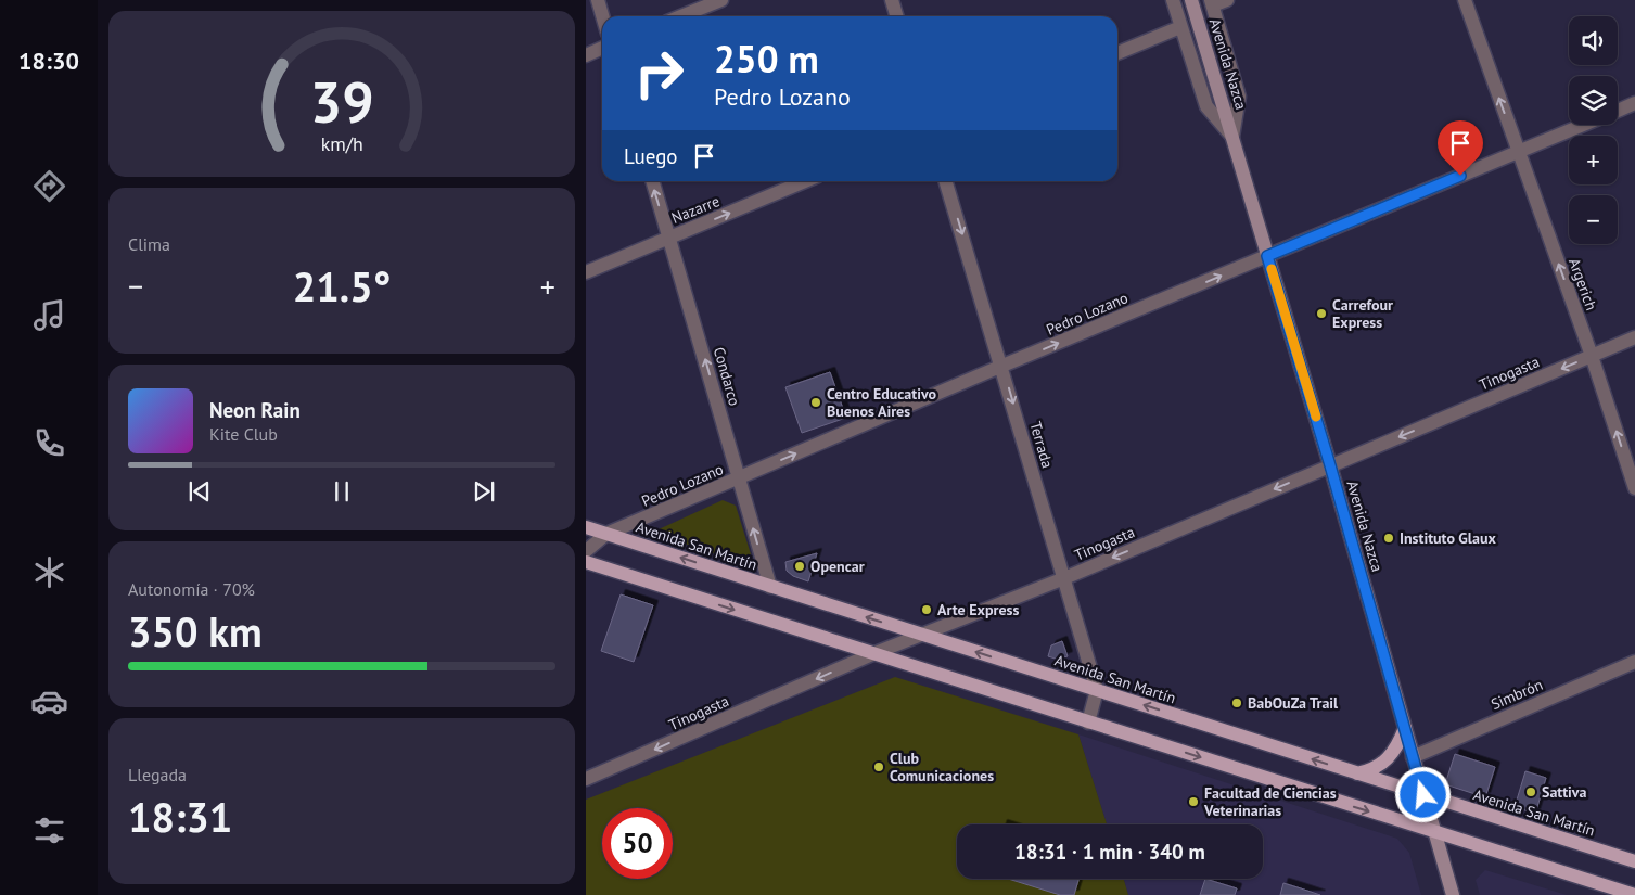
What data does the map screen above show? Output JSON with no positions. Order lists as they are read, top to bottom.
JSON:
{
  "streets": {
    "main road": ["Avenida Nazca", "Avenida San Martín"],
    "street": [
      "Nazarre",
      "Argerich",
      "Pedro Lozano",
      "Tinogasta",
      "Condarco",
      "Terrada",
      "Simbrón"
    ]
  },
  "crossings": [
    ["Avenida Nazca", "Pedro Lozano"],
    ["Avenida Nazca", "Tinogasta"],
    ["Avenida Nazca", "Avenida San Martín"],
    ["Avenida Nazca", "Simbrón"],
    ["Nazarre", "Condarco"],
    ["Argerich", "Pedro Lozano"],
    ["Argerich", "Tinogasta"],
    ["Pedro Lozano", "Condarco"],
    ["Pedro Lozano", "Terrada"],
    ["Pedro Lozano", "Avenida San Martín"],
    ["Tinogasta", "Terrada"],
    ["Tinogasta", "Avenida San Martín"],
    ["Condarco", "Avenida San Martín"],
    ["Terrada", "Avenida San Martín"]
  ],
  "one_way": [
    "Nazarre",
    "Argerich",
    "Pedro Lozano",
    "Tinogasta",
    "Condarco",
    "Terrada"
  ],
  "places": [
    "Carrefour Express",
    "Centro Educativo Buenos Aires",
    "Instituto Glaux",
    "Opencar",
    "Arte Express",
    "BabOuZa Trail",
    "Club Comunicaciones",
    "Sattiva",
    "Facultad de Ciencias Veterinarias"
  ],
  "page": {
    "tabs": "18:30",
    "map_buttons": ["+", "−"],
    "turn": ["250 m", "Pedro Lozano"],
    "then": "Luego",
    "tile": [
      "Clima",
      ["Autonomía · 70%", "350 km"],
      ["Llegada", "18:31"]
    ],
    "heat": ["−", "21.5°", "+"],
    "song": ["Neon Rain", "Kite Club"],
    "limit": "50",
    "trip": "18:31 · 1 min · 340 m",
    "gauge": ["39", "km/h"]
  }
}
